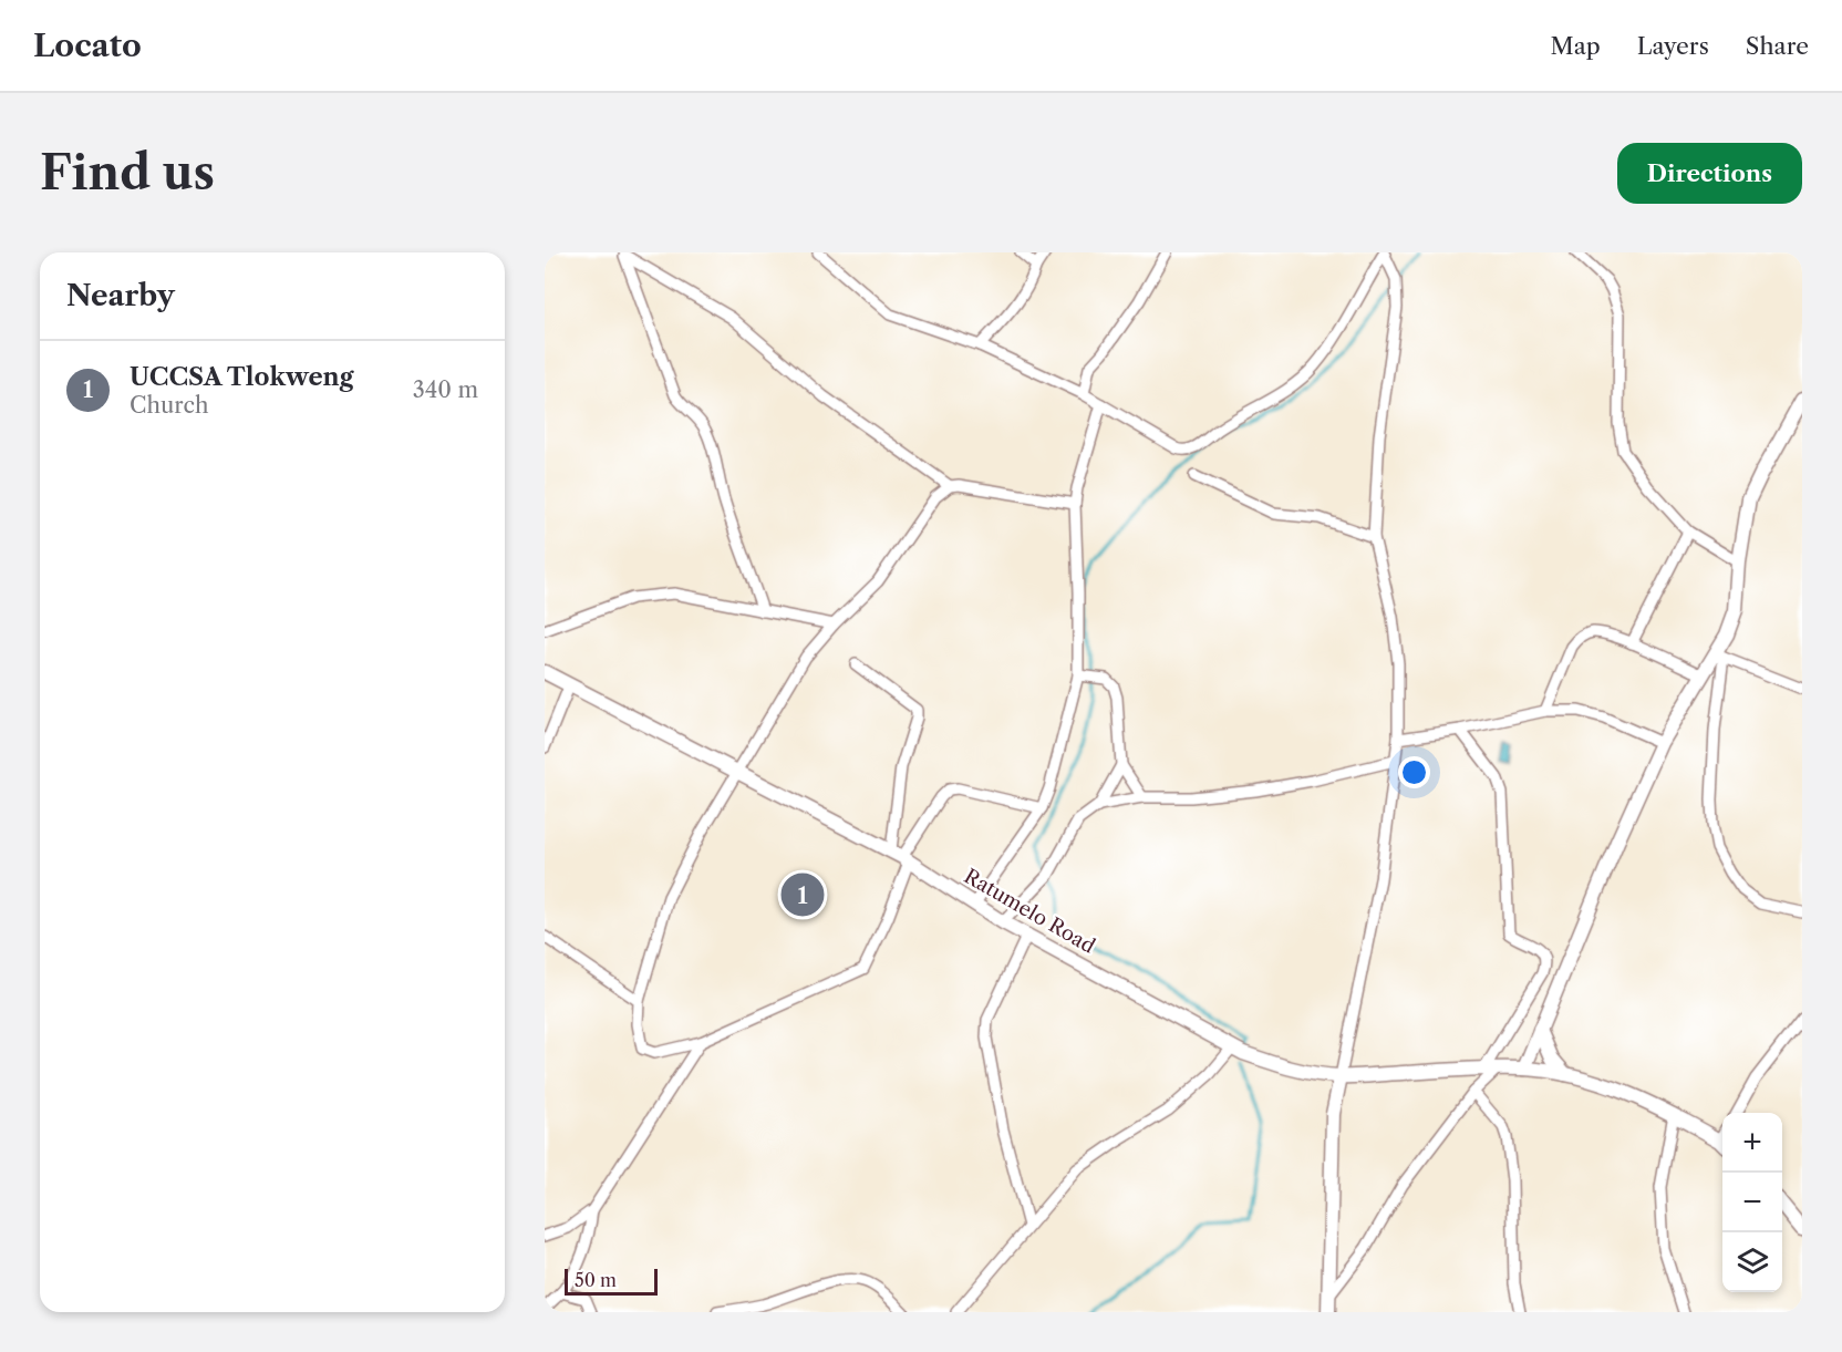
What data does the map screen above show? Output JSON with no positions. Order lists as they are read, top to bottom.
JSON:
{
  "streets": {
    "street": ["Ratumelo Road"]
  },
  "scale_bar": "50 m",
  "page": {
    "header": "Locato",
    "nav": ["Map", "Layers", "Share"],
    "buttons": "Directions",
    "title": "Find us",
    "heading": "Nearby",
    "list": [
      {
        "mark": "1",
        "name": "UCCSA Tlokweng",
        "note": "Church",
        "value": "340 m"
      }
    ],
    "pins": "1",
    "map_buttons": ["+", "−"],
    "scale": "50 m"
  }
}
